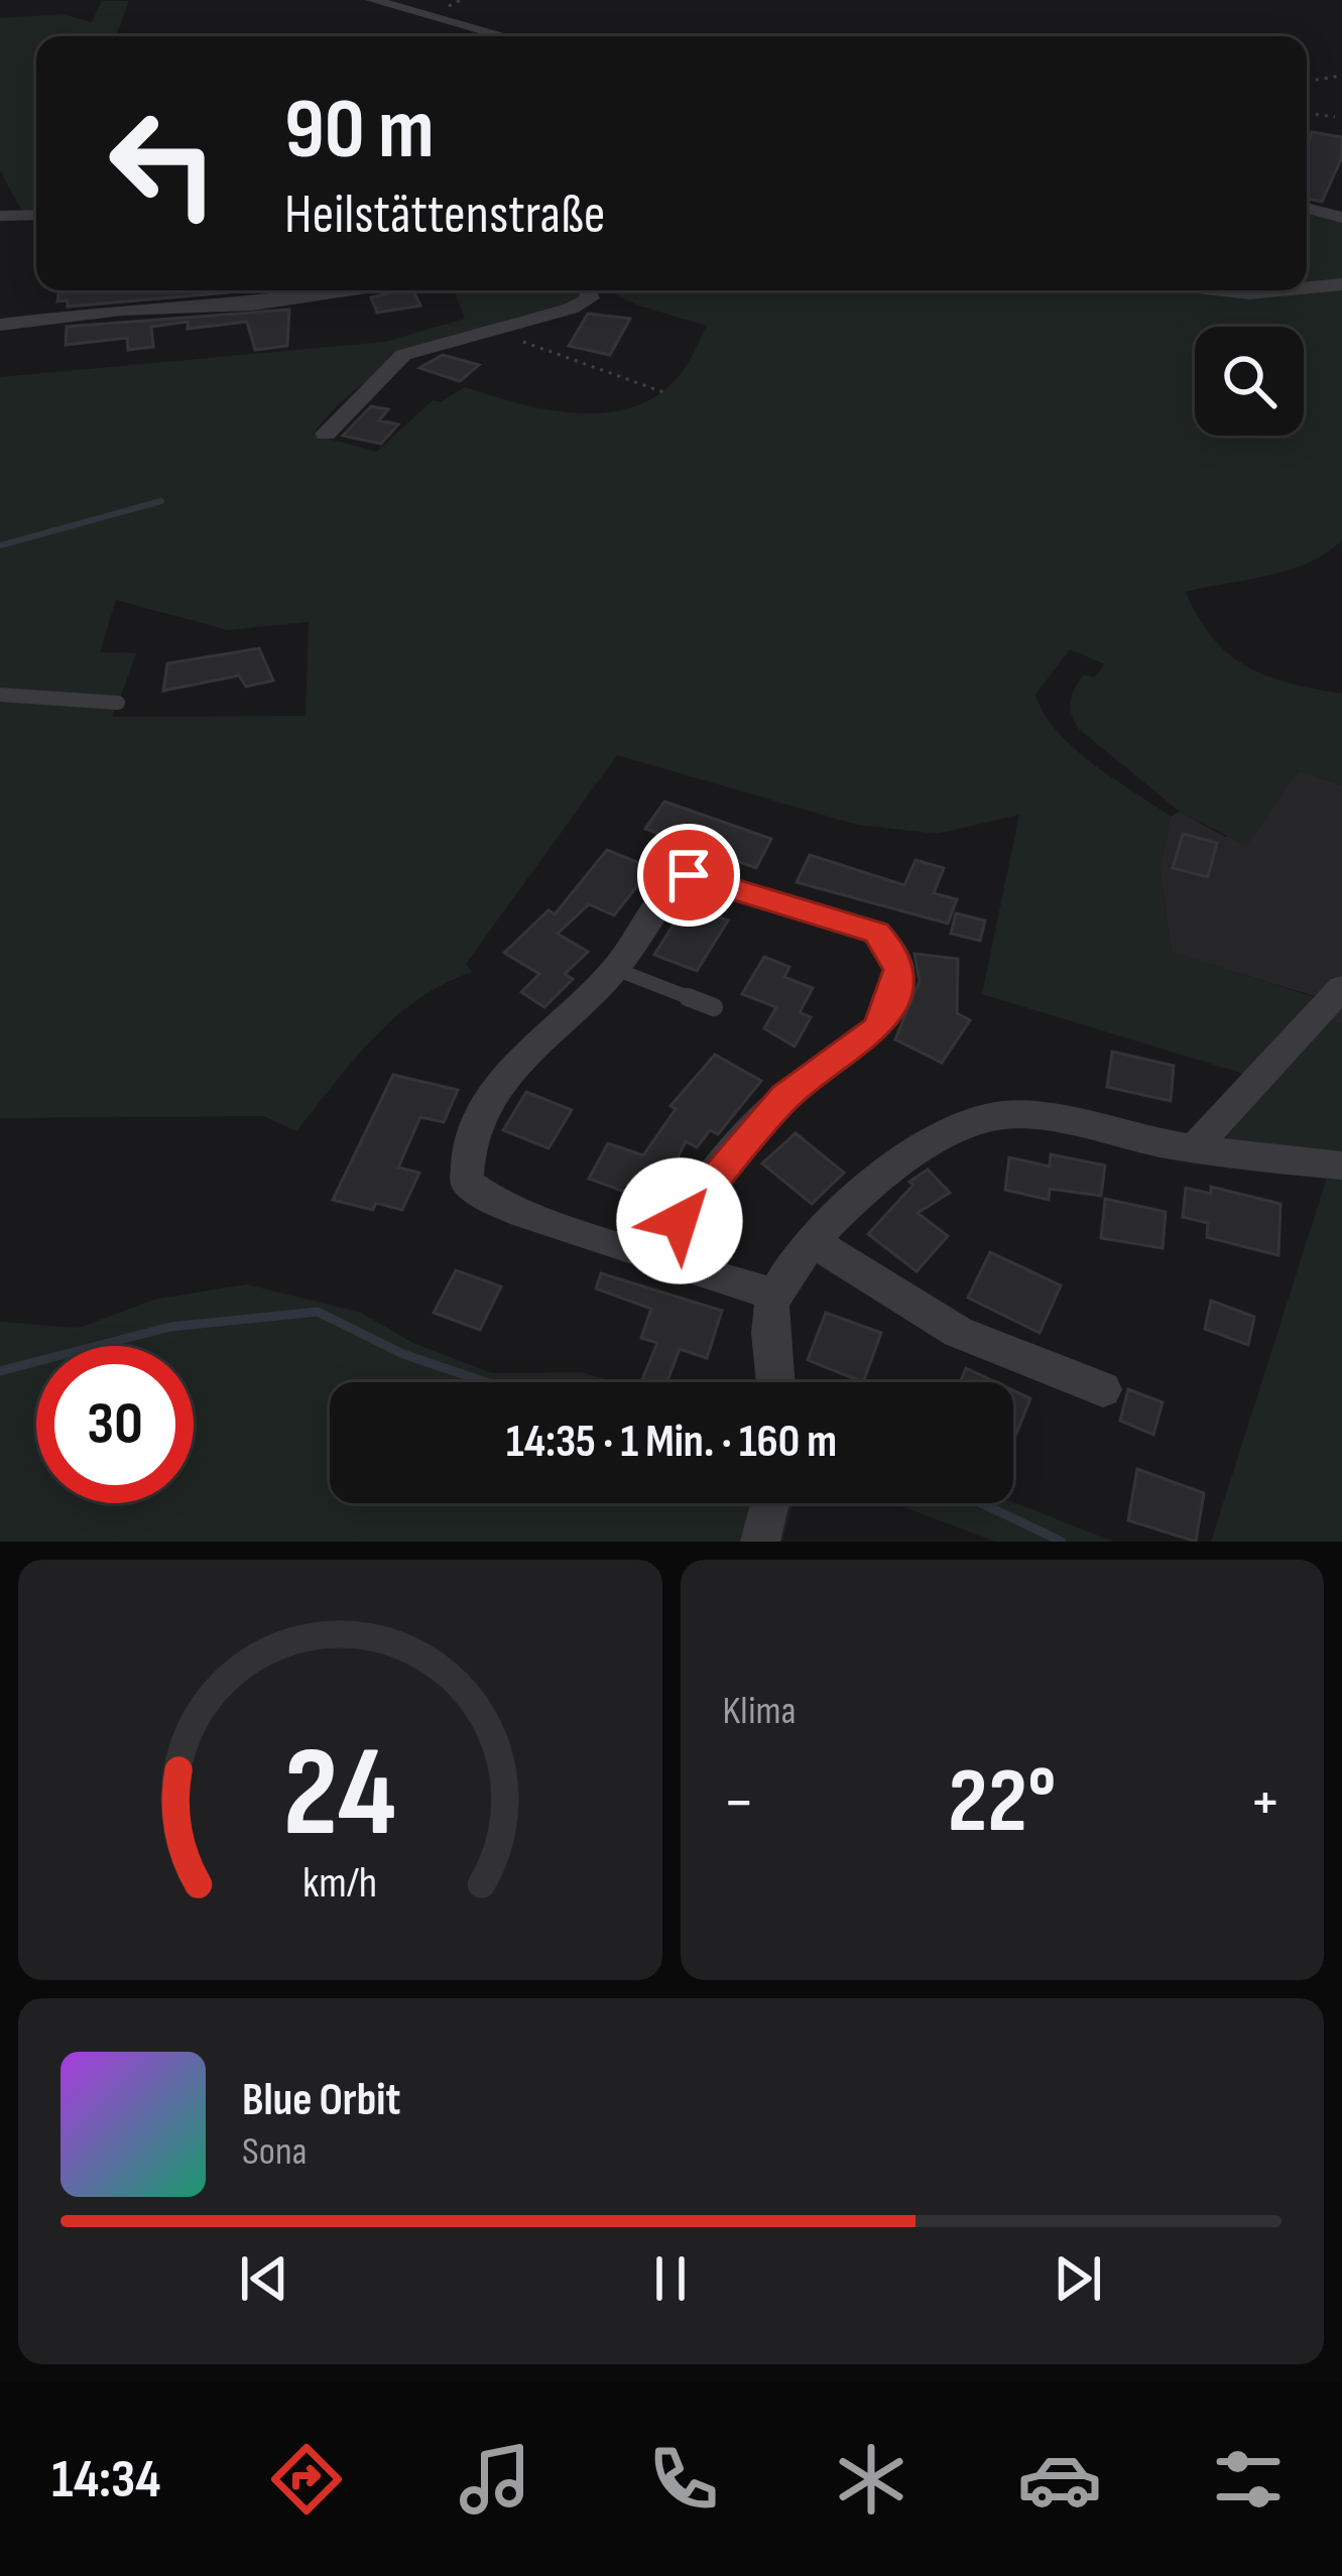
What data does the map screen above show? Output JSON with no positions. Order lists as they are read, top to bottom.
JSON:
{
  "page": {
    "turn": ["90 m", "Heilstättenstraße"],
    "limit": "30",
    "trip": "14:35 · 1 Min. · 160 m",
    "tile": "Klima",
    "heat": ["−", "22°", "+"],
    "song": ["Blue Orbit", "Sona"],
    "tabs": "14:34",
    "gauge": ["24", "km/h"]
  }
}
